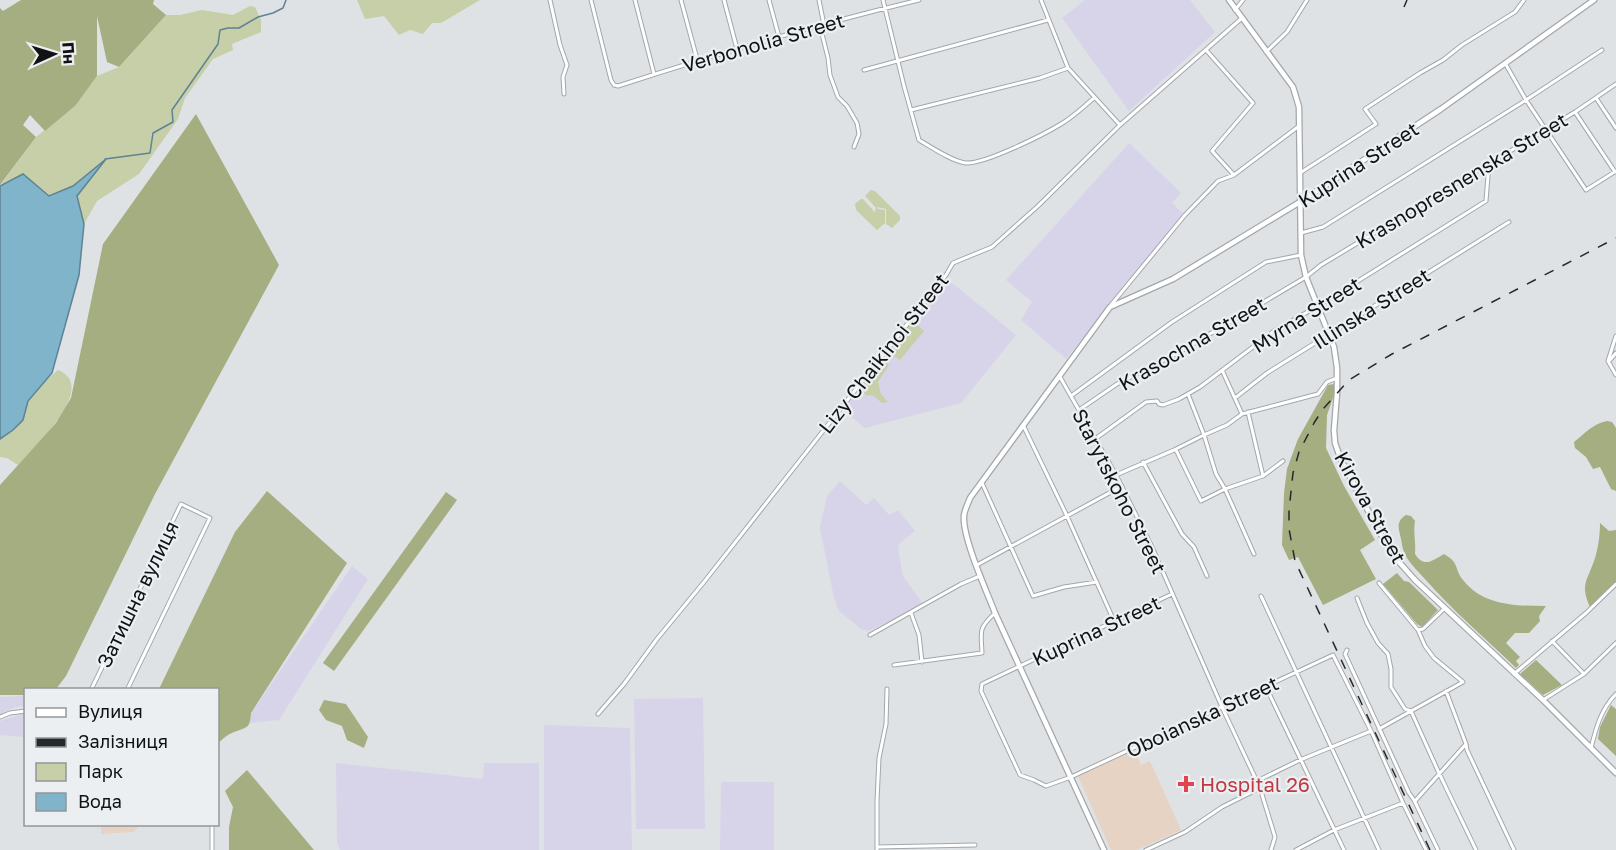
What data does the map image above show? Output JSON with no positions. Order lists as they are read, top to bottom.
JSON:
{
  "streets": {
    "main road": ["Kuprina Street", "Kirova Street"],
    "street": [
      "Verbonolia Street",
      "Krasnopresnenska Street",
      "Illinska Street",
      "Myrna Street",
      "Krasochna Street",
      "Lizy Chaikinoi Street",
      "Starytskoho Street",
      "Затишна вулиця",
      "Oboianska Street"
    ]
  },
  "crossings": [
    ["Kuprina Street", "Starytskoho Street"],
    ["Kuprina Street", "Kirova Street"],
    ["Kuprina Street", "Oboianska Street"],
    ["Krasnopresnenska Street", "Myrna Street"],
    ["Krasnopresnenska Street", "Krasochna Street"],
    ["Krasnopresnenska Street", "Kirova Street"],
    ["Illinska Street", "Kirova Street"],
    ["Myrna Street", "Starytskoho Street"],
    ["Myrna Street", "Kirova Street"],
    ["Krasochna Street", "Starytskoho Street"],
    ["Krasochna Street", "Kirova Street"],
    ["Lizy Chaikinoi Street", "Kirova Street"],
    ["Starytskoho Street", "Oboianska Street"]
  ],
  "places": {
    "health": ["Hospital 26"]
  },
  "legend": [
    "Вулиця",
    "Залізниця",
    "Парк",
    "Вода"
  ],
  "north": "right"
}
